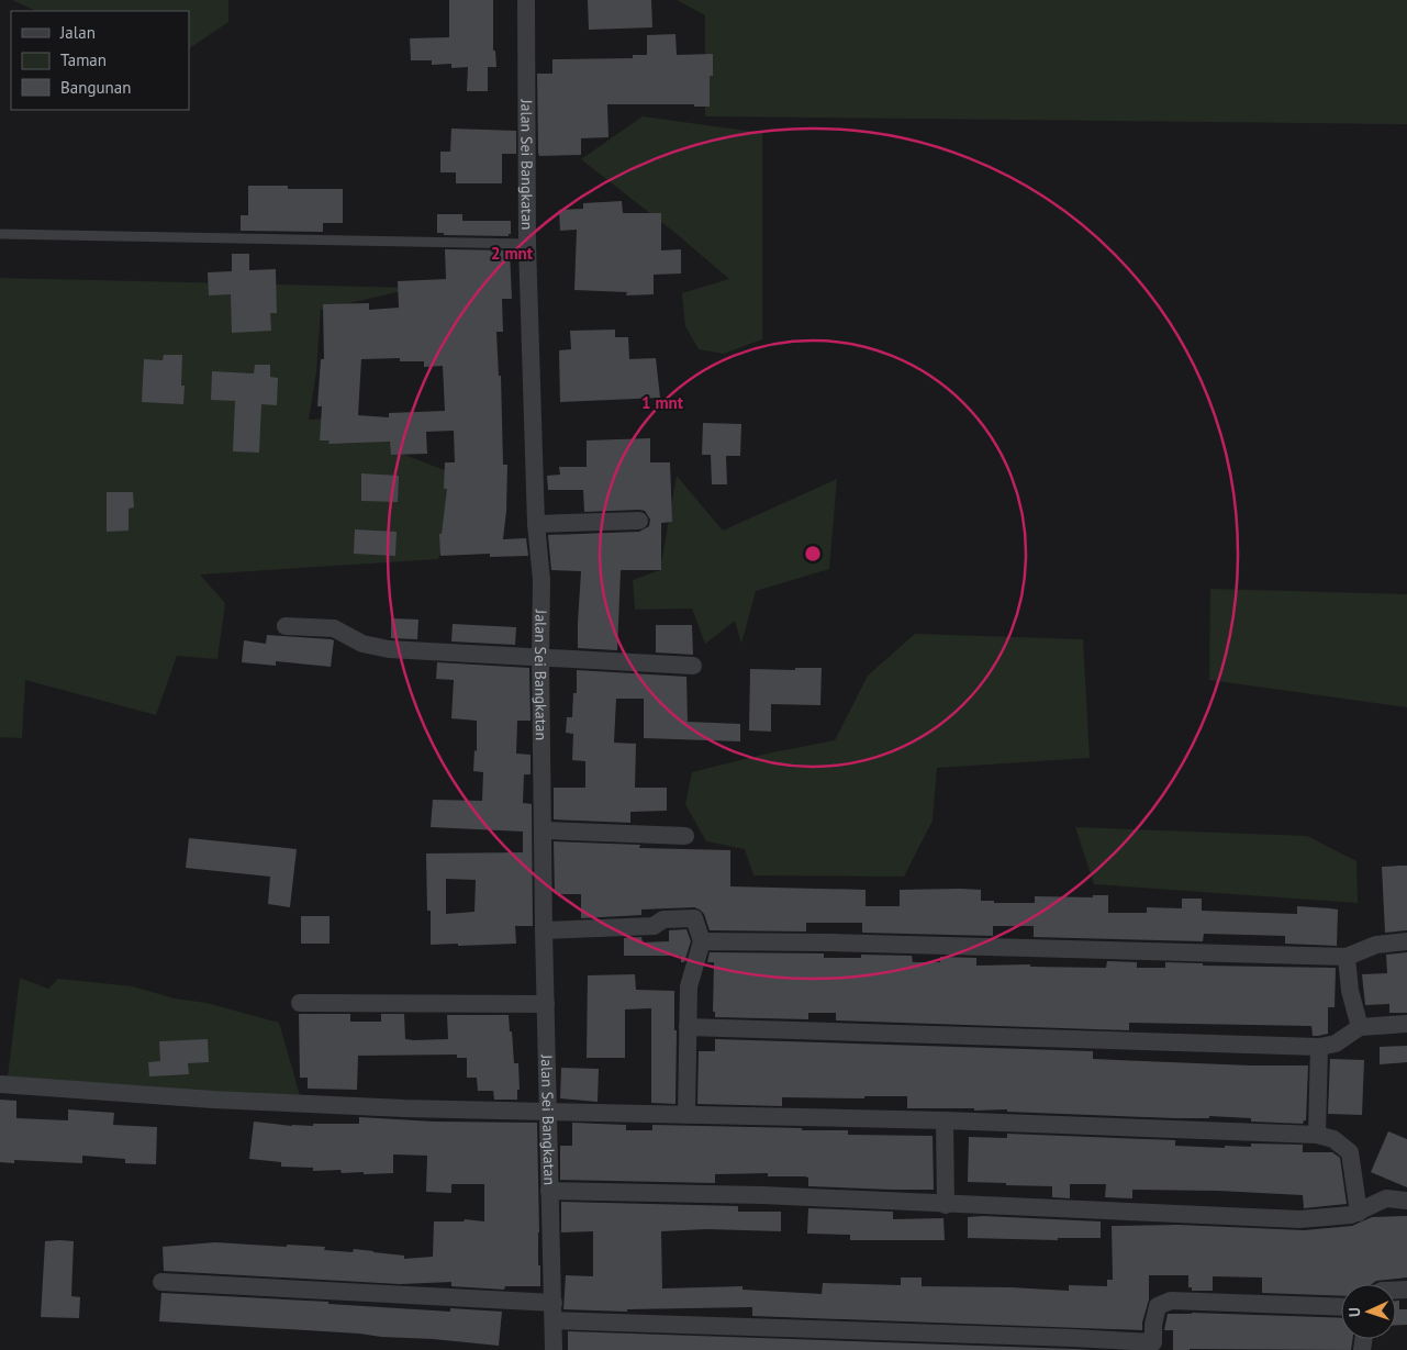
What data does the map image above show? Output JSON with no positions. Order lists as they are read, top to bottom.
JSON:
{
  "streets": {
    "street": ["Jalan Sei Bangkatan"]
  },
  "legend": ["Jalan", "Taman", "Bangunan"],
  "north": "left",
  "rings": ["2 mnt", "1 mnt"]
}
